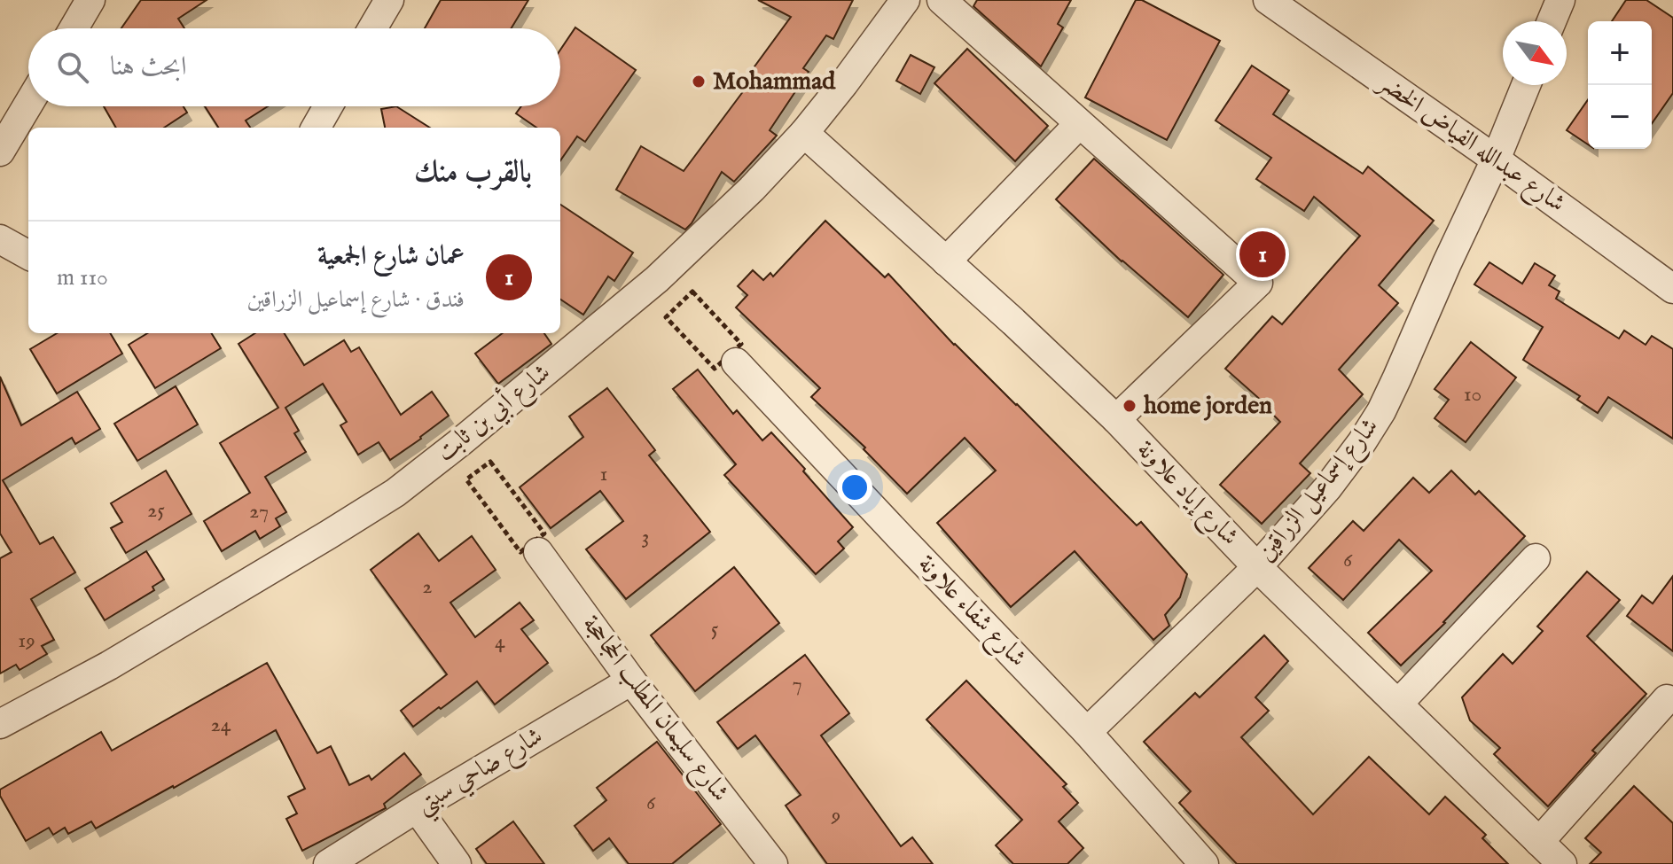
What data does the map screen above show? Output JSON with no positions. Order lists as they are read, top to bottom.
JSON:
{
  "streets": {
    "street": [
      "شارع عبدالله الفياض الخضر",
      "شارع أبي بن ثابت",
      "شارع إسماعيل الزراقين",
      "شارع إياد علاونة",
      "شارع شفاء علاونة",
      "شارع سليمان المطلب الحجاحجة",
      "شارع ضاحي سبتي"
    ]
  },
  "crossings": [
    ["شارع عبدالله الفياض الخضر", "شارع إسماعيل الزراقين"],
    ["شارع أبي بن ثابت", "شارع إياد علاونة"],
    ["شارع إسماعيل الزراقين", "شارع إياد علاونة"],
    ["شارع إسماعيل الزراقين", "شارع شفاء علاونة"],
    ["شارع سليمان المطلب الحجاحجة", "شارع ضاحي سبتي"]
  ],
  "places": ["Mohammad", "home jorden"],
  "house_numbers": [
    "10",
    "1",
    "25",
    "27",
    "3",
    "6",
    "2",
    "5",
    "19",
    "4",
    "7",
    "24",
    "6",
    "9"
  ],
  "north": "bottom right",
  "page": {
    "map_buttons": ["+", "−"],
    "search": "ابحث هنا",
    "heading": "بالقرب منك",
    "list": [
      {
        "mark": "1",
        "name": "عمان شارع الجمعية",
        "note": "فندق · شارع إسماعيل الزراقين",
        "value": "110 m"
      }
    ],
    "pins": "1"
  }
}
